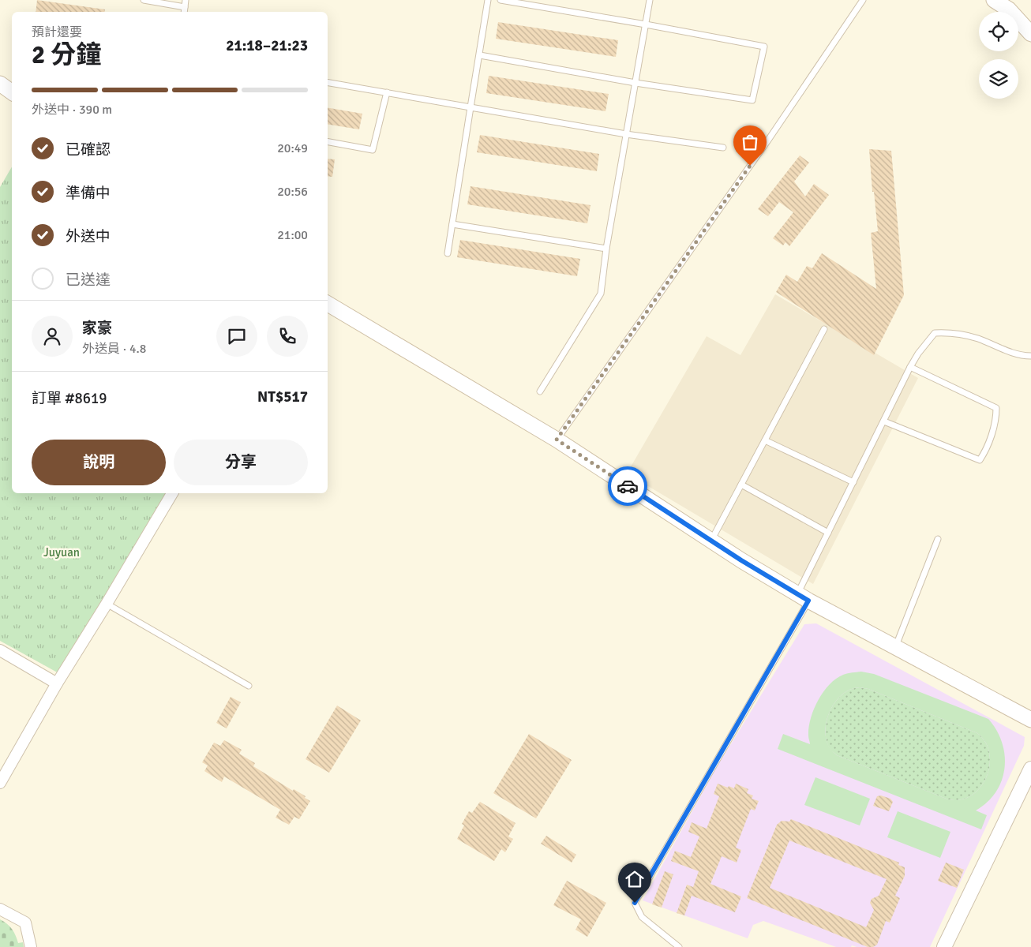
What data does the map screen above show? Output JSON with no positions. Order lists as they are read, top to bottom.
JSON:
{
  "parks": ["Juyuan"],
  "page": {
    "heading": ["2 分鐘", "預計還要", "21:18–21:23"],
    "panel": [
      "家豪",
      "外送員 · 4.8",
      "訂單 #8619",
      "NT$517"
    ],
    "bar": "外送中 · 390 m",
    "list": [
      ["已確認", "20:49"],
      ["準備中", "20:56"],
      ["外送中", "21:00"],
      "已送達"
    ],
    "buttons": ["說明", "分享"]
  }
}
